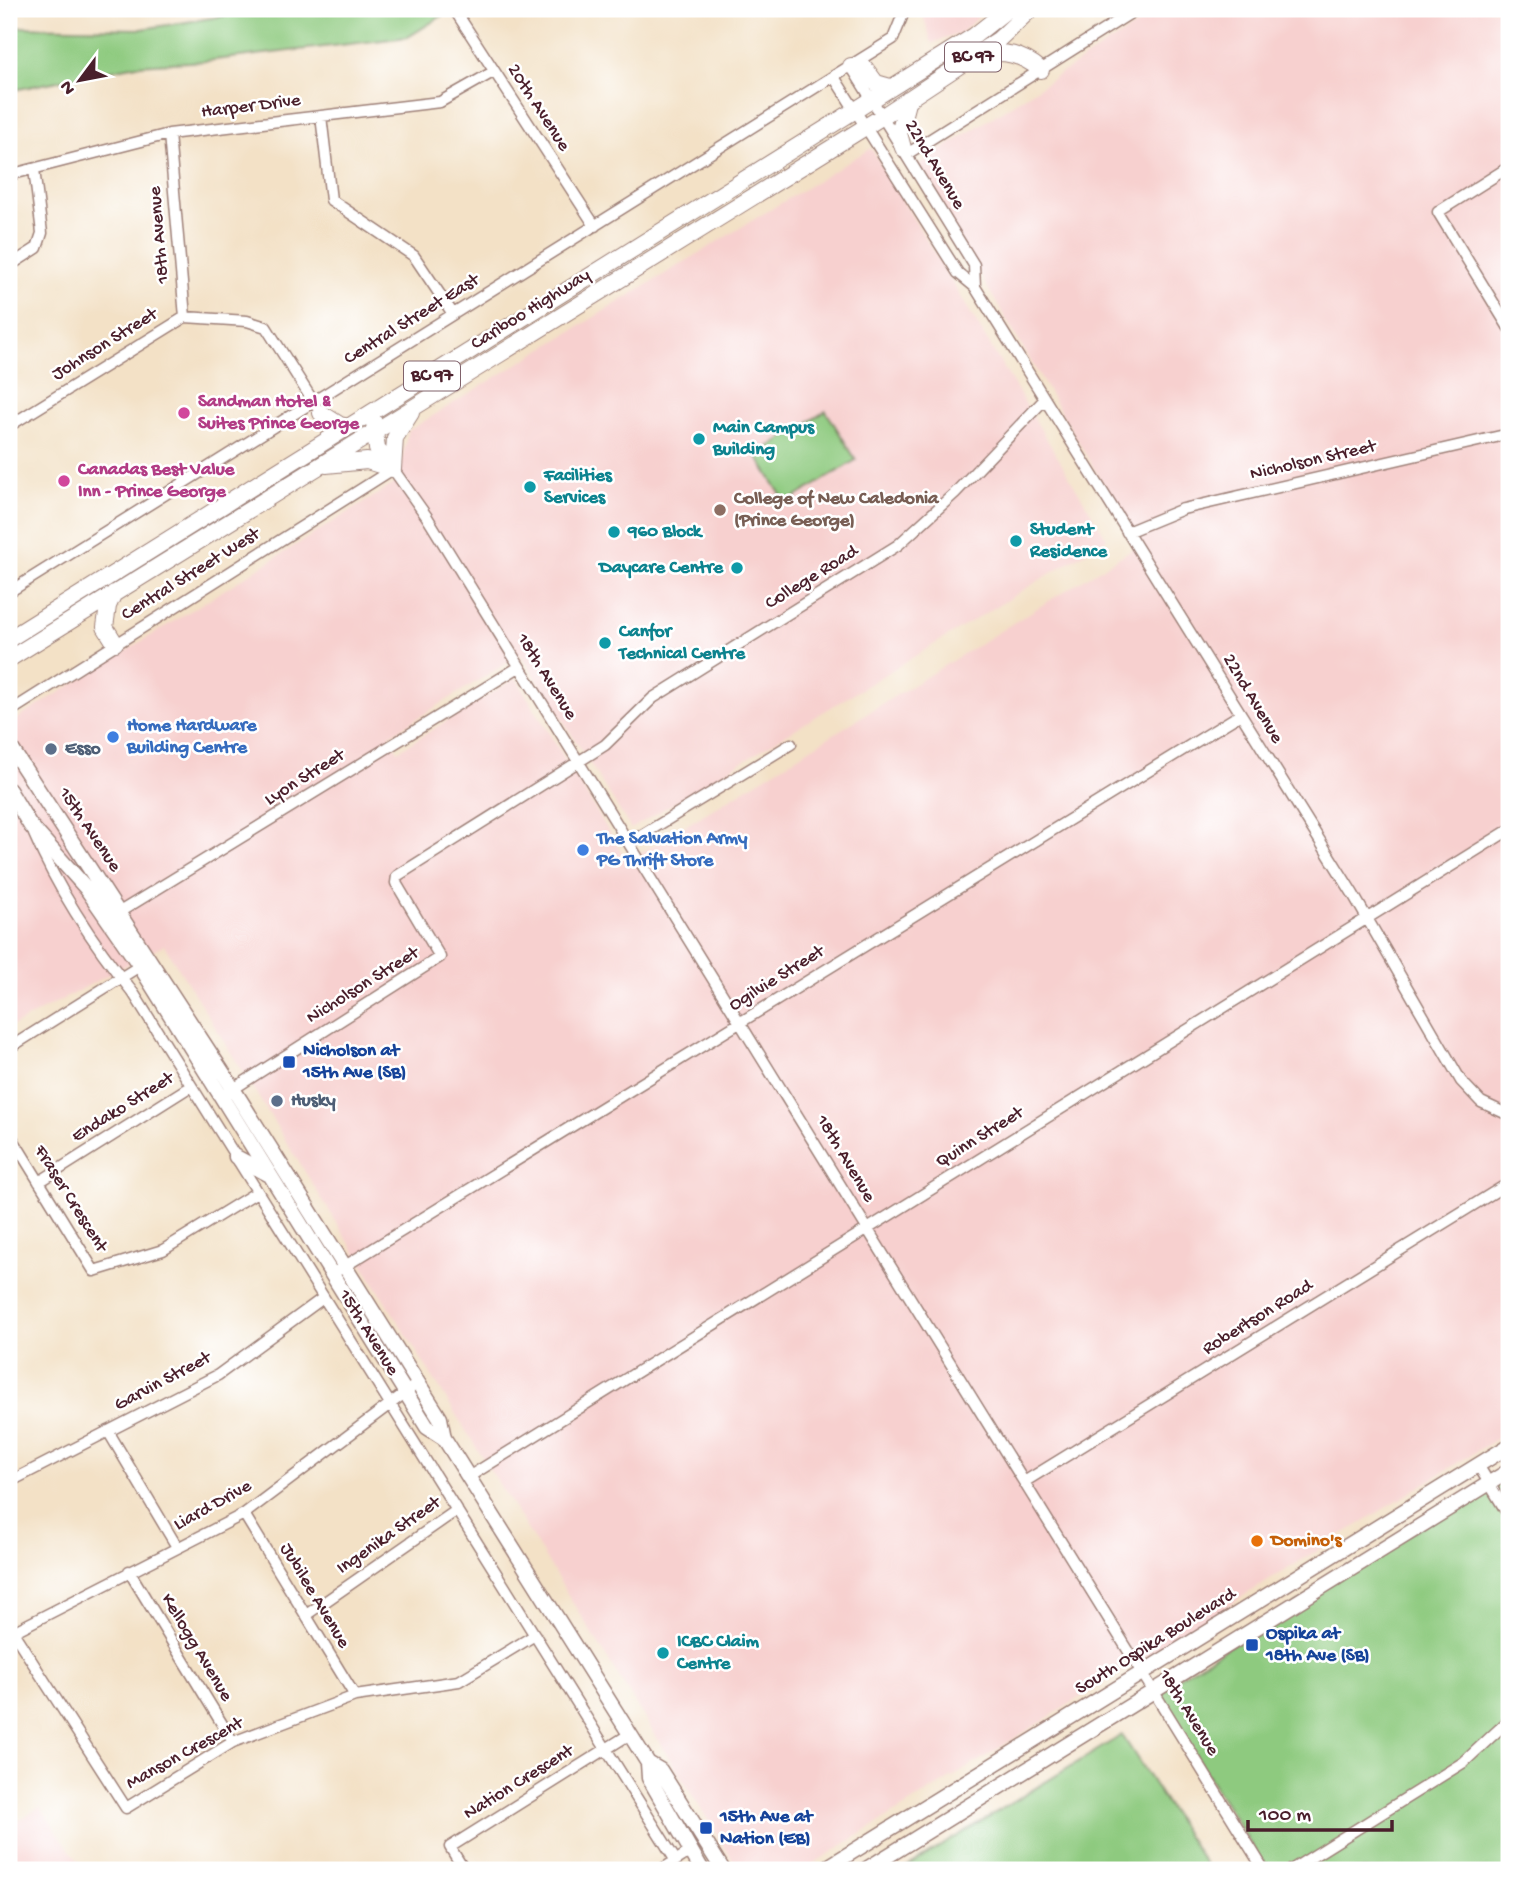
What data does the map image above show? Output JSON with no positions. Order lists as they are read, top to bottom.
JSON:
{
  "streets": {
    "highway": ["BC 97", "Cariboo Highway"],
    "main road": ["15th Avenue", "South Ospika Boulevard"],
    "street": [
      "Harper Drive",
      "20th Avenue",
      "22nd Avenue",
      "18th Avenue",
      "Central Street East",
      "Johnson Street",
      "Nicholson Street",
      "Central Street West",
      "College Road",
      "Lyon Street",
      "Ogilvie Street",
      "Endako Street",
      "Quinn Street",
      "Fraser Crescent",
      "Robertson Road",
      "Garvin Street",
      "Liard Drive",
      "Ingenika Street",
      "Jubilee Avenue",
      "Kellogg Avenue",
      "Manson Crescent",
      "Nation Crescent"
    ]
  },
  "crossings": [
    ["Harper Drive", "20th Avenue"],
    ["Harper Drive", "18th Avenue"],
    ["20th Avenue", "Central Street East"],
    ["22nd Avenue", "Cariboo Highway"],
    ["22nd Avenue", "Central Street East"],
    ["22nd Avenue", "Nicholson Street"],
    ["22nd Avenue", "College Road"],
    ["22nd Avenue", "Ogilvie Street"],
    ["22nd Avenue", "Quinn Street"],
    ["18th Avenue", "Johnson Street"],
    ["18th Avenue", "Nicholson Street"],
    ["18th Avenue", "Central Street West"],
    ["18th Avenue", "College Road"],
    ["18th Avenue", "Lyon Street"],
    ["18th Avenue", "Ogilvie Street"],
    ["18th Avenue", "Quinn Street"],
    ["18th Avenue", "Robertson Road"],
    ["18th Avenue", "South Ospika Boulevard"],
    ["Nicholson Street", "College Road"],
    ["Nicholson Street", "15th Avenue"],
    ["Lyon Street", "15th Avenue"],
    ["15th Avenue", "Ogilvie Street"],
    ["15th Avenue", "Endako Street"],
    ["15th Avenue", "Quinn Street"],
    ["15th Avenue", "Fraser Crescent"],
    ["15th Avenue", "Garvin Street"],
    ["15th Avenue", "Liard Drive"],
    ["15th Avenue", "Ingenika Street"],
    ["15th Avenue", "Manson Crescent"],
    ["15th Avenue", "Nation Crescent"],
    ["Endako Street", "Fraser Crescent"],
    ["Liard Drive", "Jubilee Avenue"],
    ["Liard Drive", "Kellogg Avenue"],
    ["Liard Drive", "Manson Crescent"],
    ["Ingenika Street", "Jubilee Avenue"],
    ["Jubilee Avenue", "Manson Crescent"],
    ["Kellogg Avenue", "Manson Crescent"]
  ],
  "places": {
    "other": [
      "Sandman Hotel & Suites Prince George",
      "Main Campus Building",
      "Canadas Best Value Inn - Prince George",
      "Facilities Services",
      "College of New Caledonia (Prince George)",
      "960 Block",
      "Student Residence",
      "Daycare Centre",
      "Canfor Technical Centre",
      "Home Hardware Building Centre",
      "Esso",
      "The Salvation Army PG Thrift Store",
      "Husky",
      "Domino's",
      "ICBC Claim Centre"
    ],
    "transit": ["Nicholson at 15th Ave (SB)", "Ospika at 18th Ave (SB)", "15th Ave at Nation (EB)"]
  },
  "scale_bar": "100 m",
  "north": "bottom left"
}
